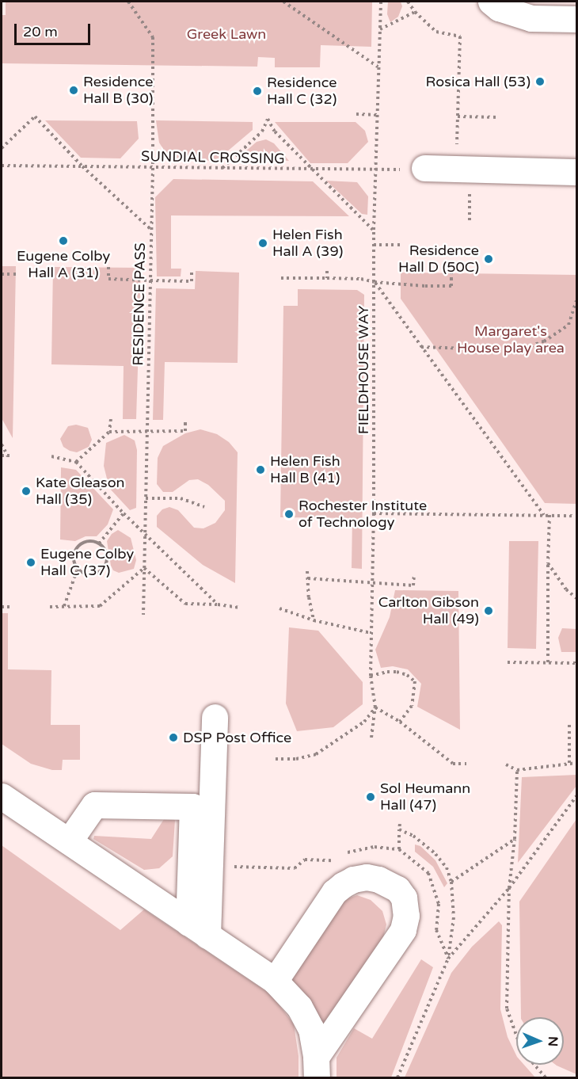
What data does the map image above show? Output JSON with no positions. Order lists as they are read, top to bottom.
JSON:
{
  "streets": {
    "path": ["SUNDIAL CROSSING", "RESIDENCE PASS", "FIELDHOUSE WAY"]
  },
  "crossings": [
    ["SUNDIAL CROSSING", "RESIDENCE PASS"],
    ["SUNDIAL CROSSING", "FIELDHOUSE WAY"]
  ],
  "parks": ["Greek Lawn", "Margaret's House play area"],
  "places": [
    "Rosica Hall (53)",
    "Residence Hall B (30)",
    "Residence Hall C (32)",
    "Eugene Colby Hall A (31)",
    "Helen Fish Hall A (39)",
    "Residence Hall D (50C)",
    "Helen Fish Hall B (41)",
    "Kate Gleason Hall (35)",
    "Rochester Institute of Technology",
    "Eugene Colby Hall C (37)",
    "Carlton Gibson Hall (49)",
    "DSP Post Office",
    "Sol Heumann Hall (47)"
  ],
  "scale_bar": "20 m",
  "north": "right"
}
